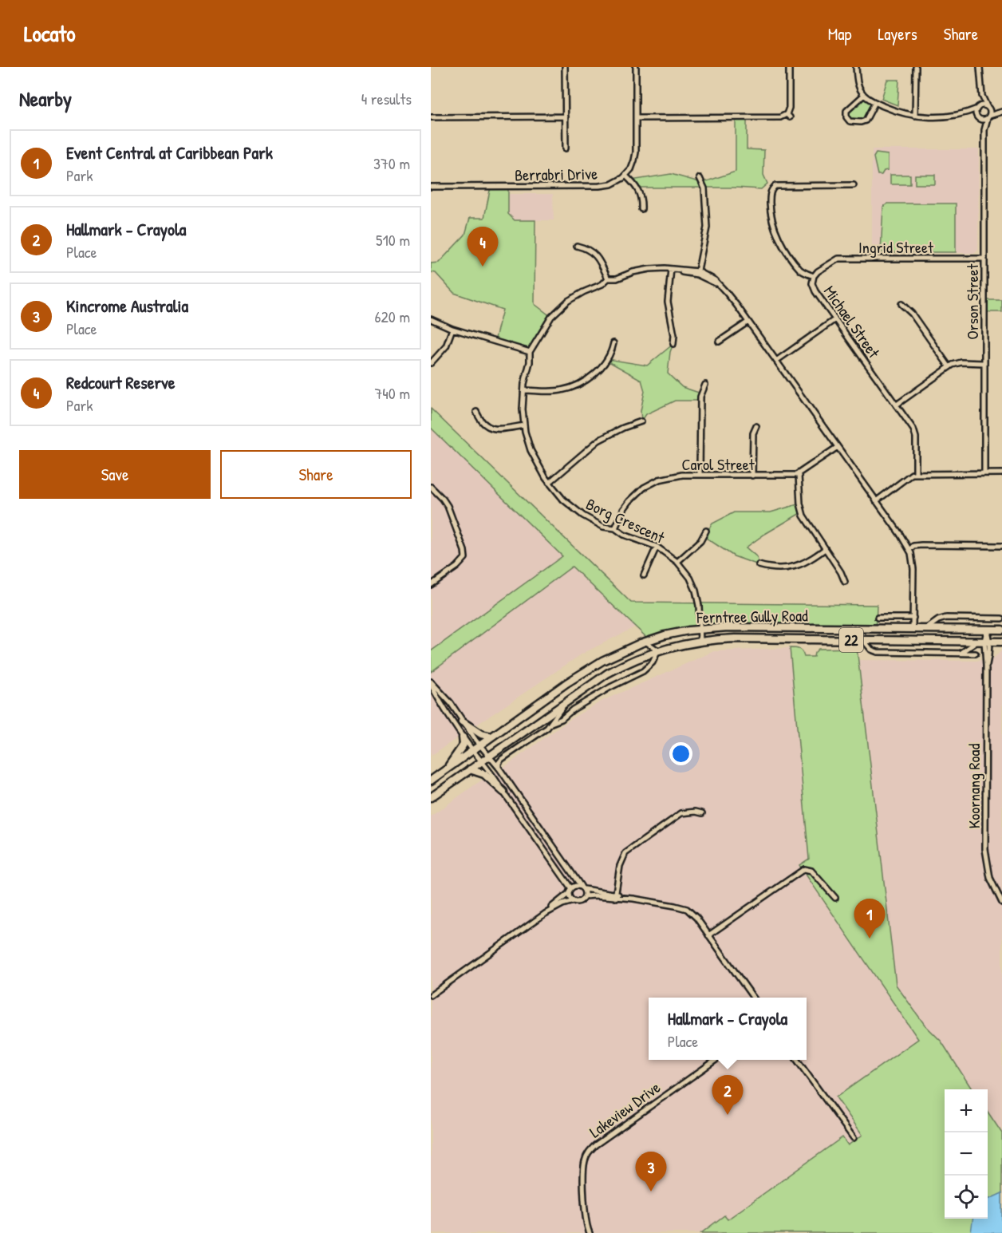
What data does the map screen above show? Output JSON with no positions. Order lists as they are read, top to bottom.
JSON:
{
  "streets": {
    "main road": ["Ferntree Gully Road", "22"],
    "street": [
      "Berrabri Drive",
      "Ingrid Street",
      "Orson Street",
      "Michael Street",
      "Carol Street",
      "Borg Crescent",
      "Koornang Road",
      "Lakeview Drive"
    ]
  },
  "crossings": [
    ["Ingrid Street", "Orson Street"],
    ["Ingrid Street", "Michael Street"],
    ["Carol Street", "Borg Crescent"],
    ["Borg Crescent", "Ferntree Gully Road"],
    ["Ferntree Gully Road", "Koornang Road"]
  ],
  "page": {
    "header": "Locato",
    "nav": ["Map", "Layers", "Share"],
    "heading": ["Nearby", "4 results"],
    "list": [
      {
        "mark": "1",
        "name": "Event Central at Caribbean Park",
        "note": "Park",
        "value": "370 m"
      },
      {
        "mark": "2",
        "name": "Hallmark - Crayola",
        "note": "Place",
        "value": "510 m"
      },
      {
        "mark": "3",
        "name": "Kincrome Australia",
        "note": "Place",
        "value": "620 m"
      },
      {
        "mark": "4",
        "name": "Redcourt Reserve",
        "note": "Park",
        "value": "740 m"
      }
    ],
    "pins": [
      "4",
      "1",
      "2",
      "3"
    ],
    "buttons": ["Save", "Share"],
    "popup": ["Hallmark - Crayola", "Place"],
    "map_buttons": ["+", "−"]
  }
}
